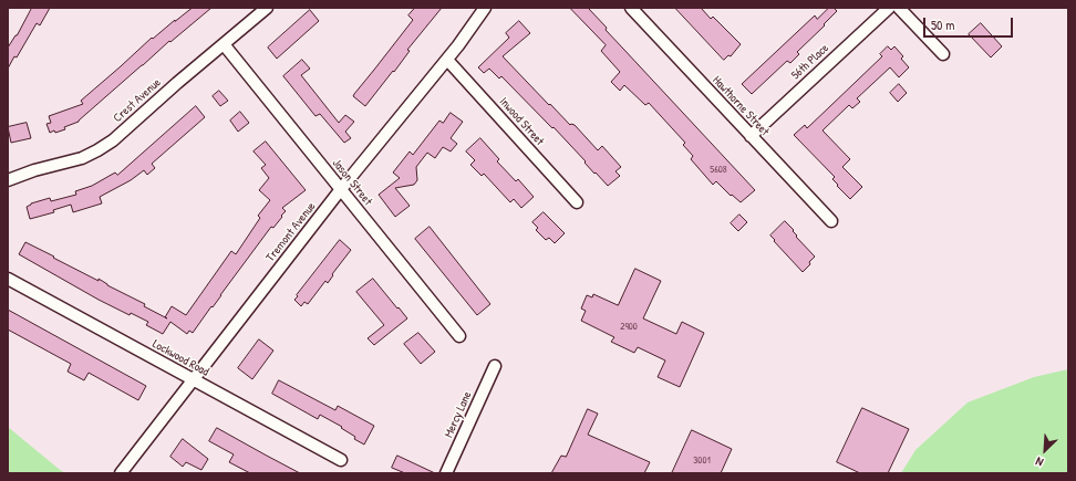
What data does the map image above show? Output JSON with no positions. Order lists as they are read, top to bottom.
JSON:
{
  "streets": {
    "street": [
      "56th Place",
      "Crest Avenue",
      "Hawthorne Street",
      "Inwood Street",
      "Jason Street",
      "Tremont Avenue",
      "Lockwood Road",
      "Mercy Lane"
    ]
  },
  "crossings": [
    ["56th Place", "Hawthorne Street"],
    ["Crest Avenue", "Jason Street"],
    ["Inwood Street", "Tremont Avenue"],
    ["Jason Street", "Tremont Avenue"],
    ["Tremont Avenue", "Lockwood Road"]
  ],
  "house_numbers": ["5608", "2900", "3001"],
  "scale_bar": "50 m",
  "north": "bottom left"
}
